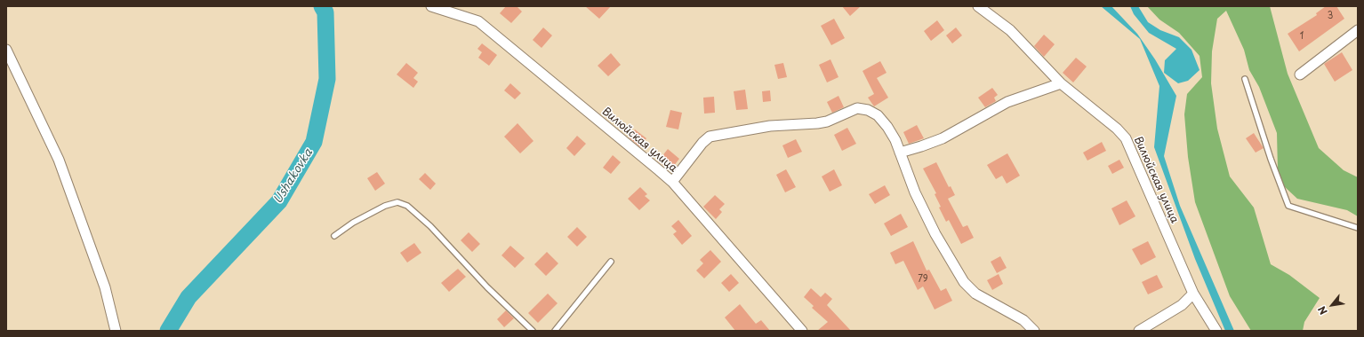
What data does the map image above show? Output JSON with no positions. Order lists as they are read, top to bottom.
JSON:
{
  "streets": {
    "street": ["Вилюйская улица"]
  },
  "water": ["Ushakovka"],
  "house_numbers": ["3", "1", "79"],
  "north": "bottom left"
}
